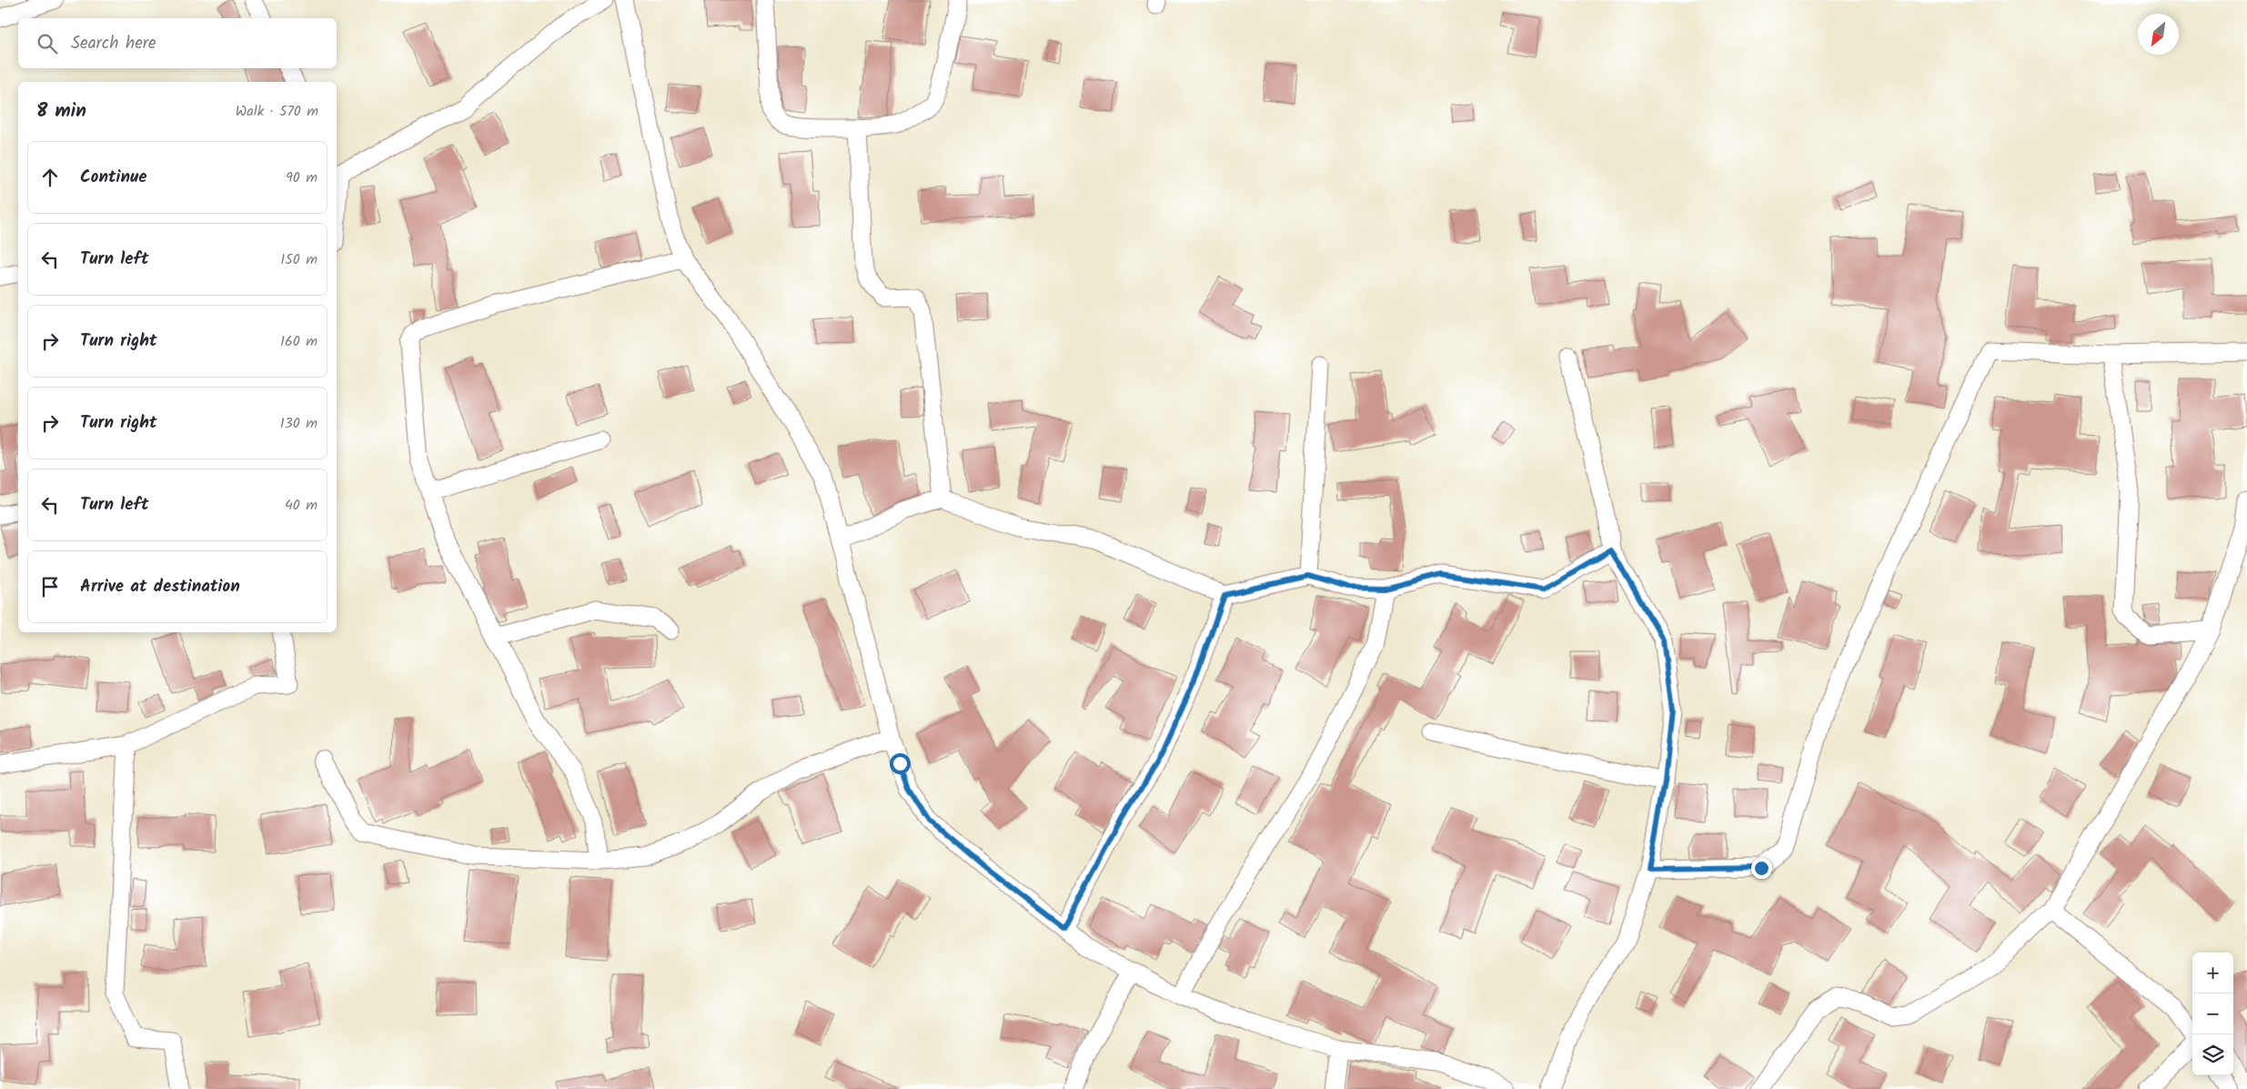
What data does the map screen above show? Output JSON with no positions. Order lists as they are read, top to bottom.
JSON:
{
  "north": "bottom left",
  "page": {
    "search": "Search here",
    "heading": ["8 min", "Walk · 570 m"],
    "list": [
      ["Continue", "90 m"],
      ["Turn left", "150 m"],
      ["Turn right", "160 m"],
      ["Turn right", "130 m"],
      ["Turn left", "40 m"],
      "Arrive at destination"
    ],
    "map_buttons": ["+", "−"]
  }
}
